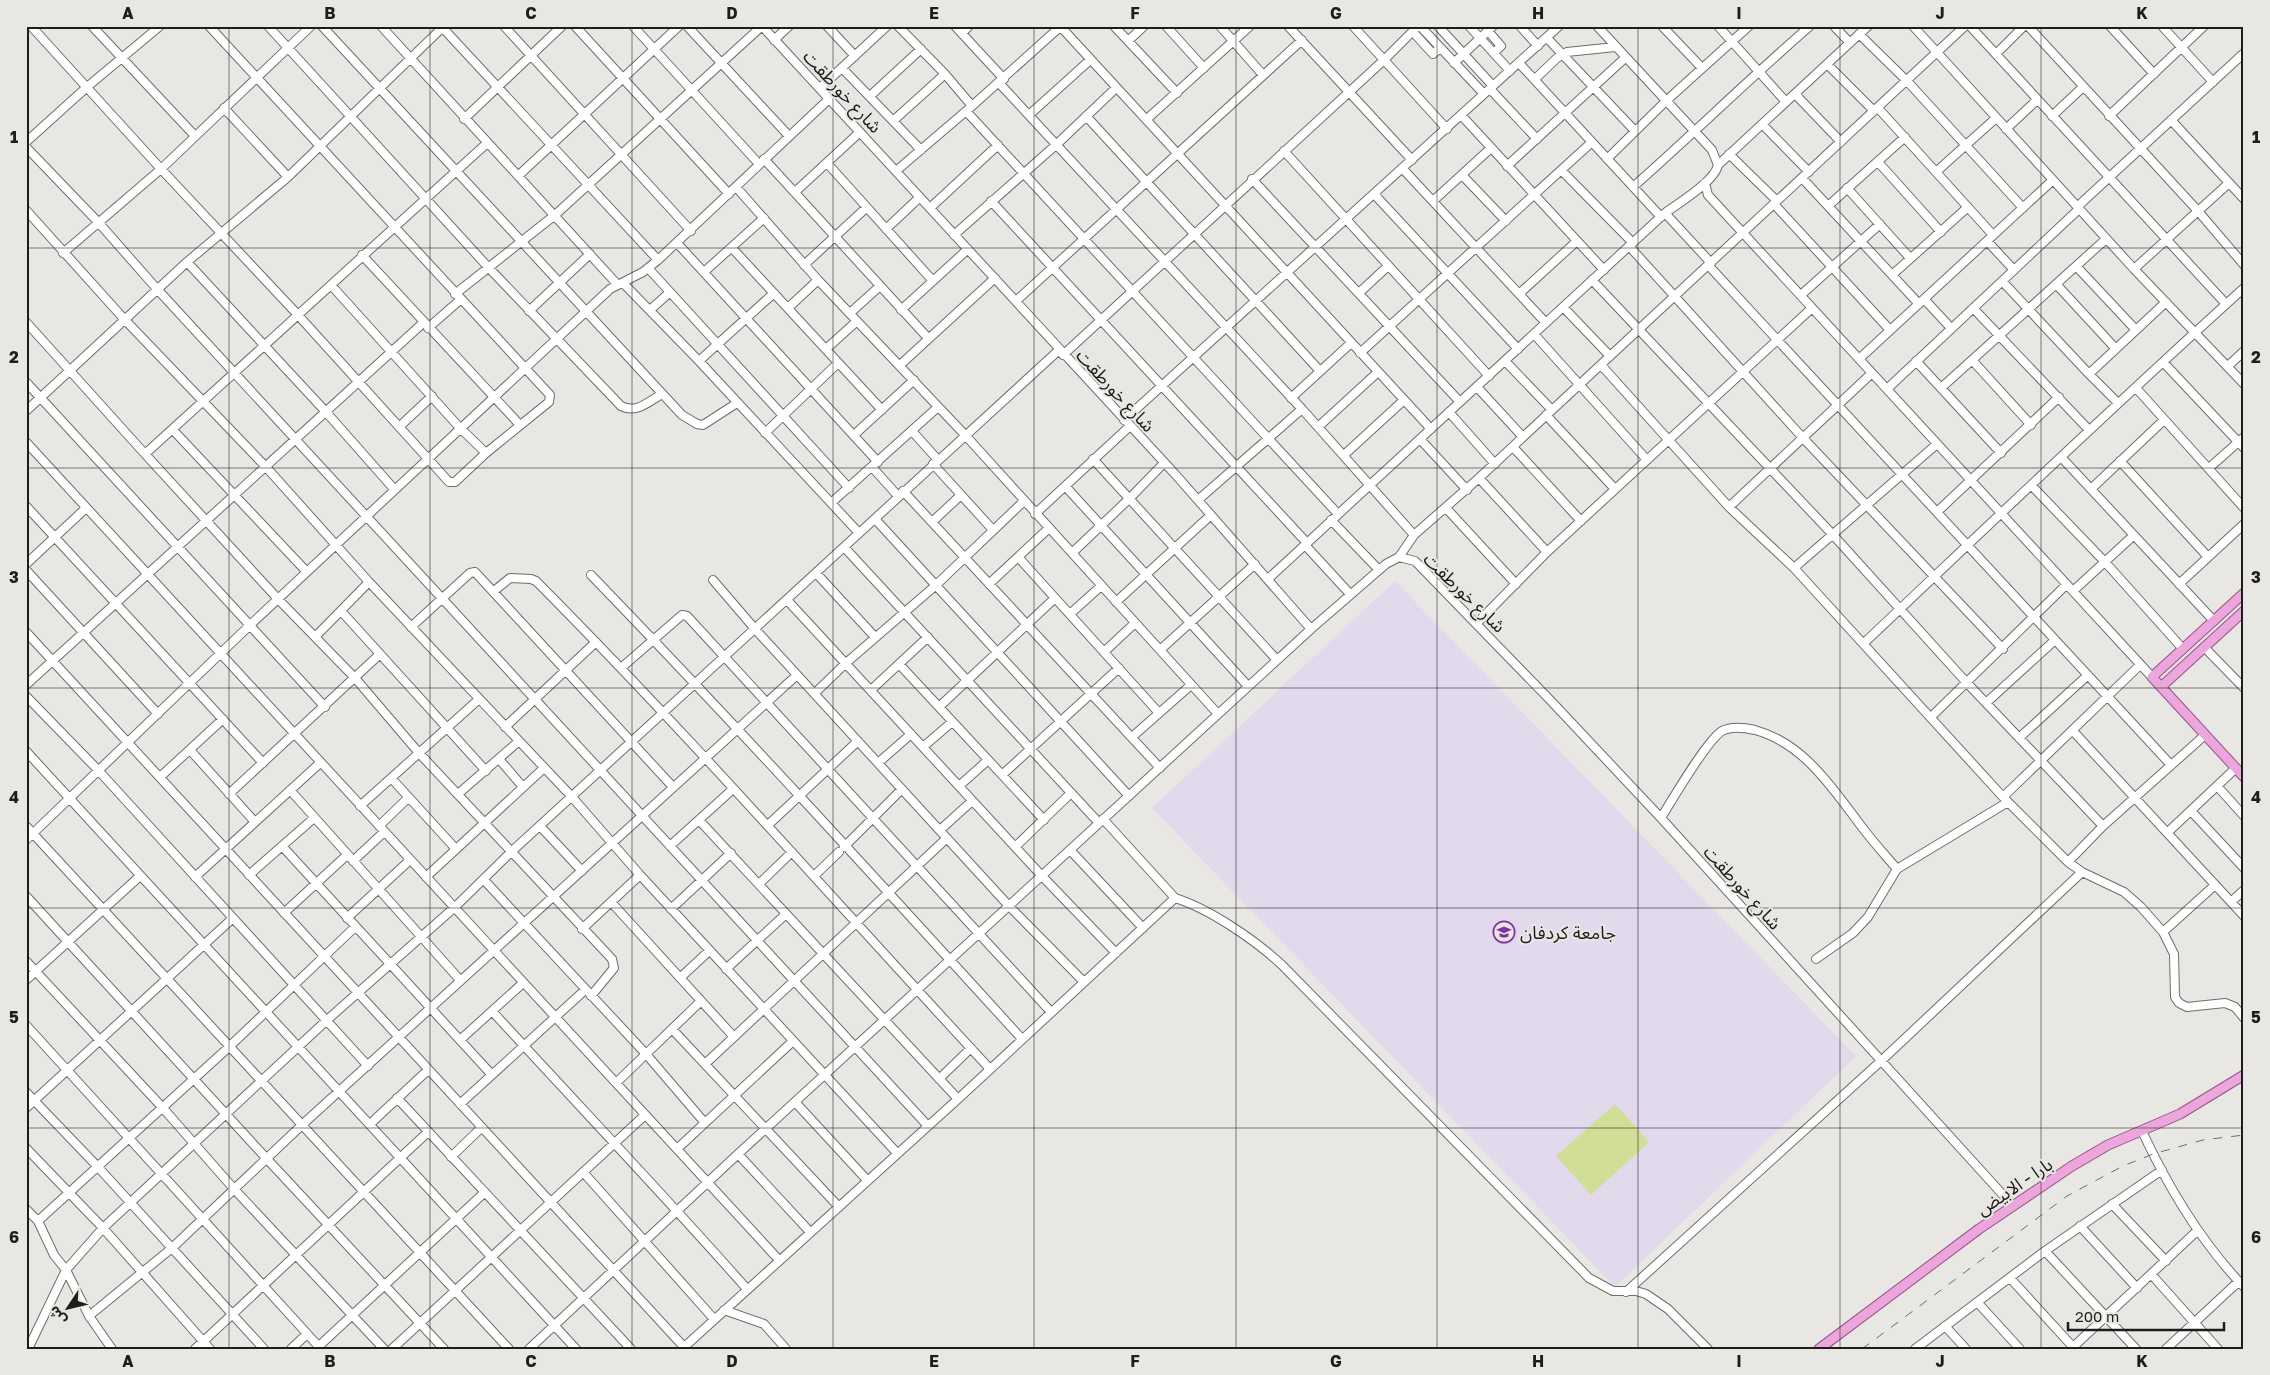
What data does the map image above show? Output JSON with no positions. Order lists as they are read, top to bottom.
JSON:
{
  "streets": {
    "main road": ["بارا - الابيض"],
    "street": ["شارع خورطقت"]
  },
  "crossings": [
    ["شارع خورطقت", "بارا - الابيض"]
  ],
  "places": {
    "school or university": ["جامعة كردفان"]
  },
  "scale_bar": "200 m",
  "north": "bottom left",
  "grid": {
    "columns": [
      "A",
      "B",
      "C",
      "D",
      "E",
      "F",
      "G",
      "H",
      "I",
      "J",
      "K"
    ],
    "rows": [
      "1",
      "2",
      "3",
      "4",
      "5",
      "6"
    ]
  }
}
